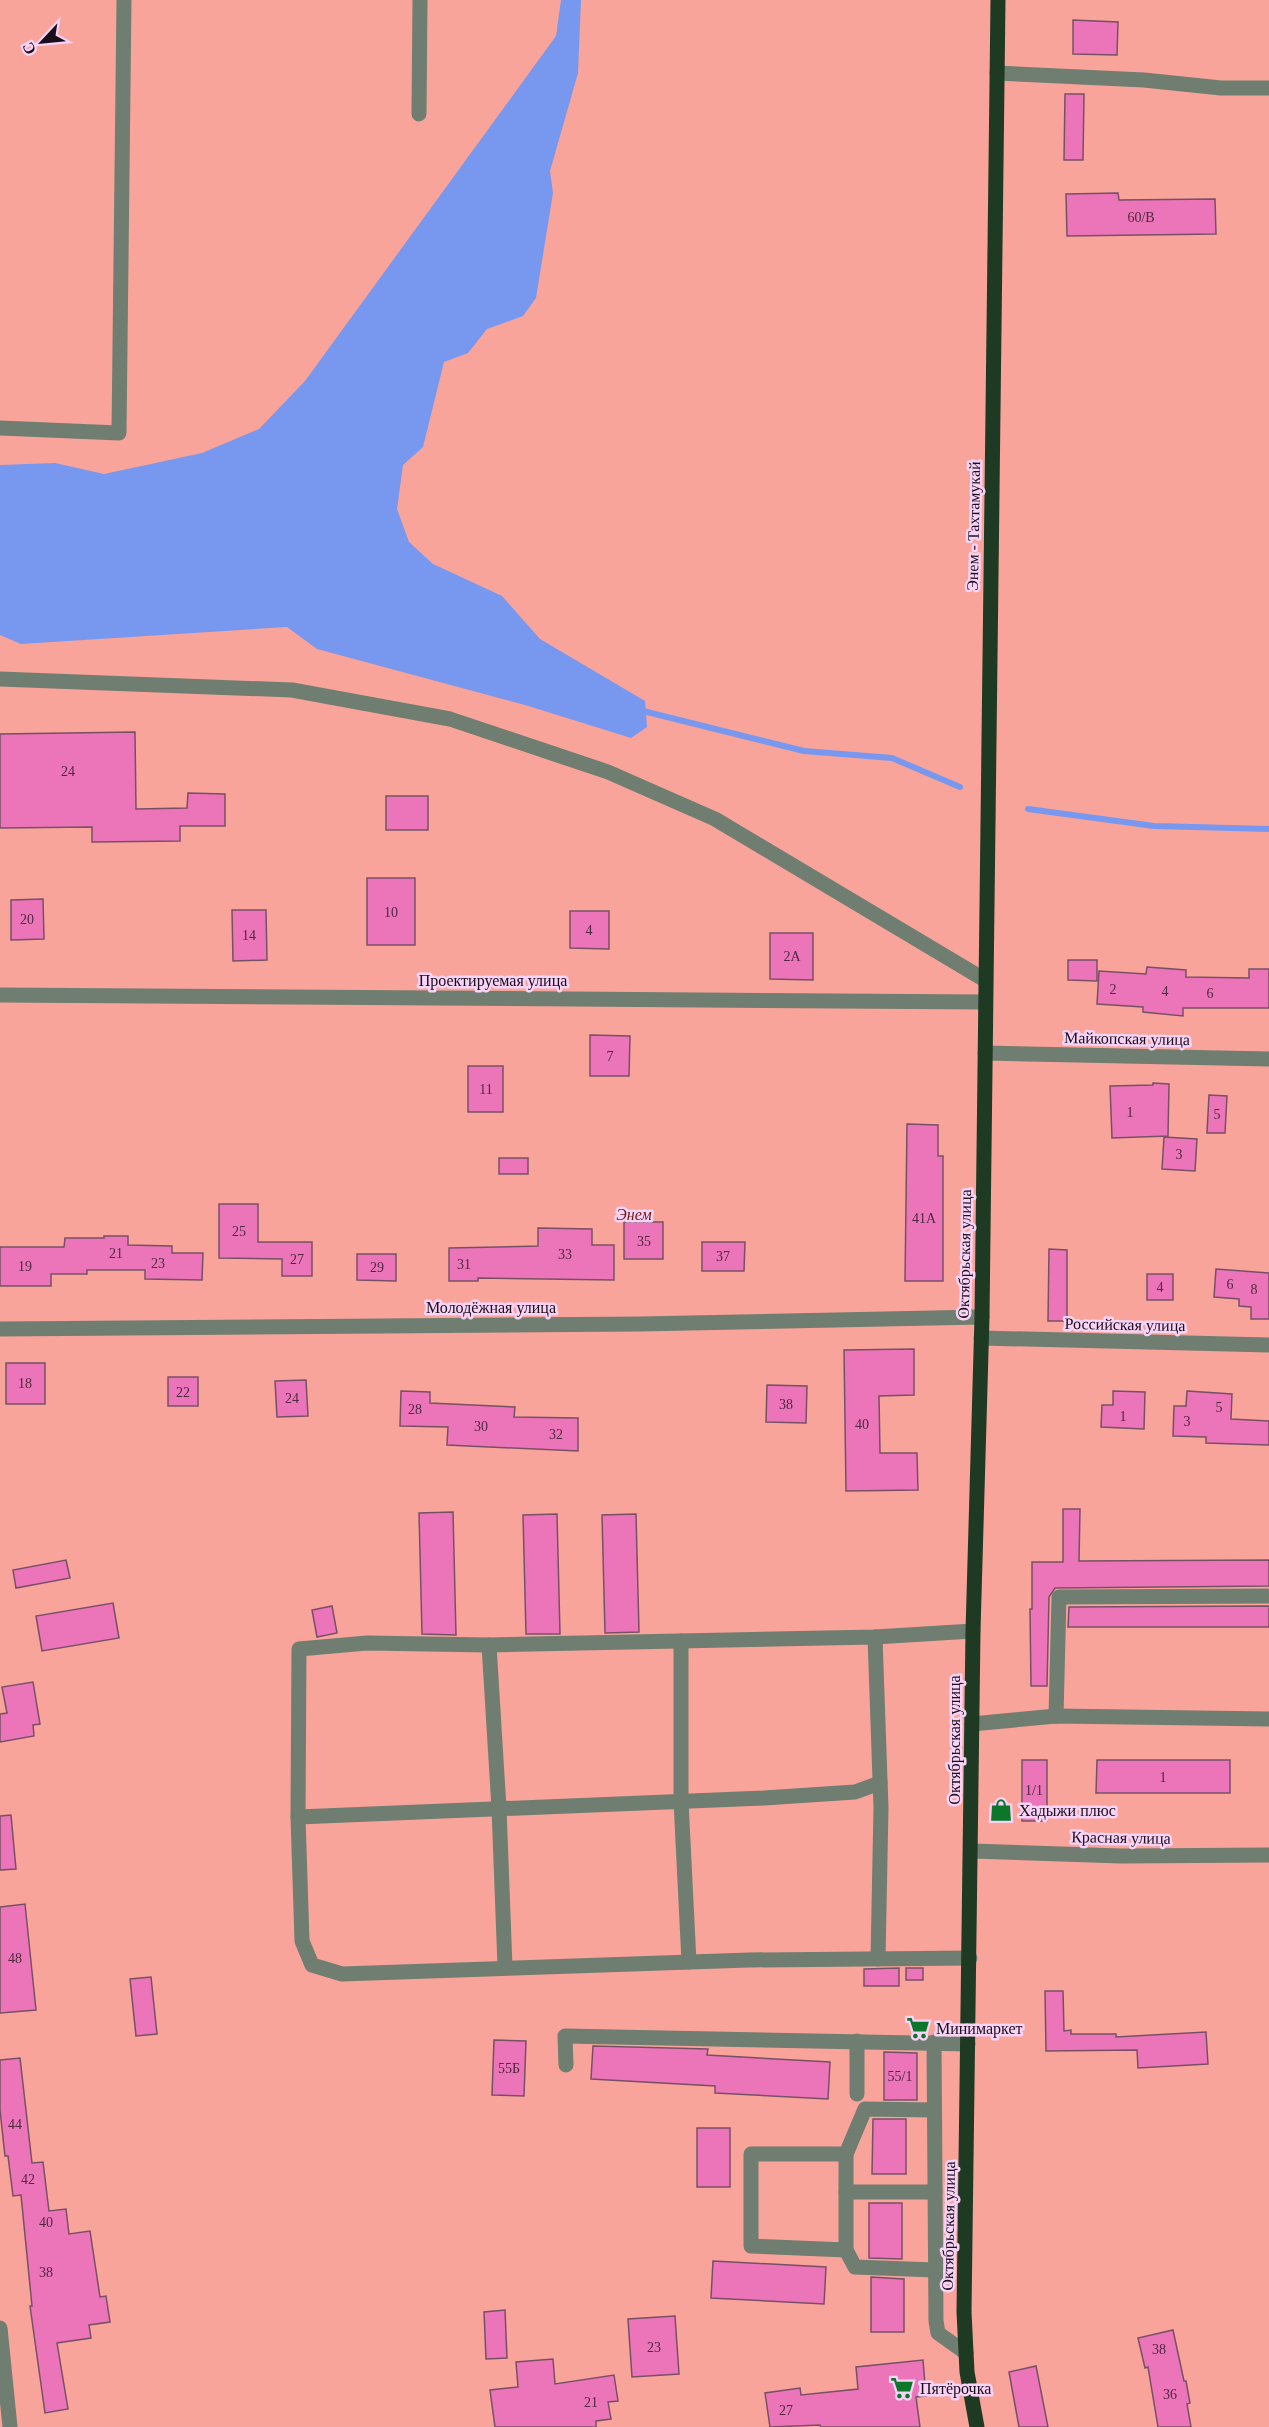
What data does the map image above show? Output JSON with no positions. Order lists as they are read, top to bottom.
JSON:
{
  "streets": {
    "main road": ["Энем - Тахтамукай", "Октябрьская улица"],
    "street": [
      "Проектируемая улица",
      "Майкопская улица",
      "Молодёжная улица",
      "Российская улица",
      "Красная улица"
    ]
  },
  "crossings": [
    ["Энем - Тахтамукай", "Проектируемая улица"],
    ["Энем - Тахтамукай", "Майкопская улица"],
    ["Энем - Тахтамукай", "Октябрьская улица"],
    ["Майкопская улица", "Октябрьская улица"],
    ["Октябрьская улица", "Молодёжная улица"],
    ["Октябрьская улица", "Российская улица"],
    ["Октябрьская улица", "Красная улица"]
  ],
  "parks": ["Энем"],
  "places": {
    "shop": ["Хадыжи плюс"],
    "supermarket": ["Минимаркет", "Пятёрочка"]
  },
  "house_numbers": [
    "60/В",
    "24",
    "10",
    "20",
    "4",
    "14",
    "2А",
    "2",
    "4",
    "6",
    "7",
    "11",
    "1",
    "5",
    "3",
    "41А",
    "25",
    "35",
    "21",
    "33",
    "37",
    "27",
    "23",
    "31",
    "19",
    "29",
    "6",
    "4",
    "8",
    "18",
    "22",
    "24",
    "38",
    "5",
    "28",
    "1",
    "3",
    "40",
    "30",
    "32",
    "1",
    "1/1",
    "48",
    "55Б",
    "55/1",
    "44",
    "42",
    "40",
    "38",
    "23",
    "38",
    "36",
    "21",
    "27"
  ],
  "north": "bottom left"
}
